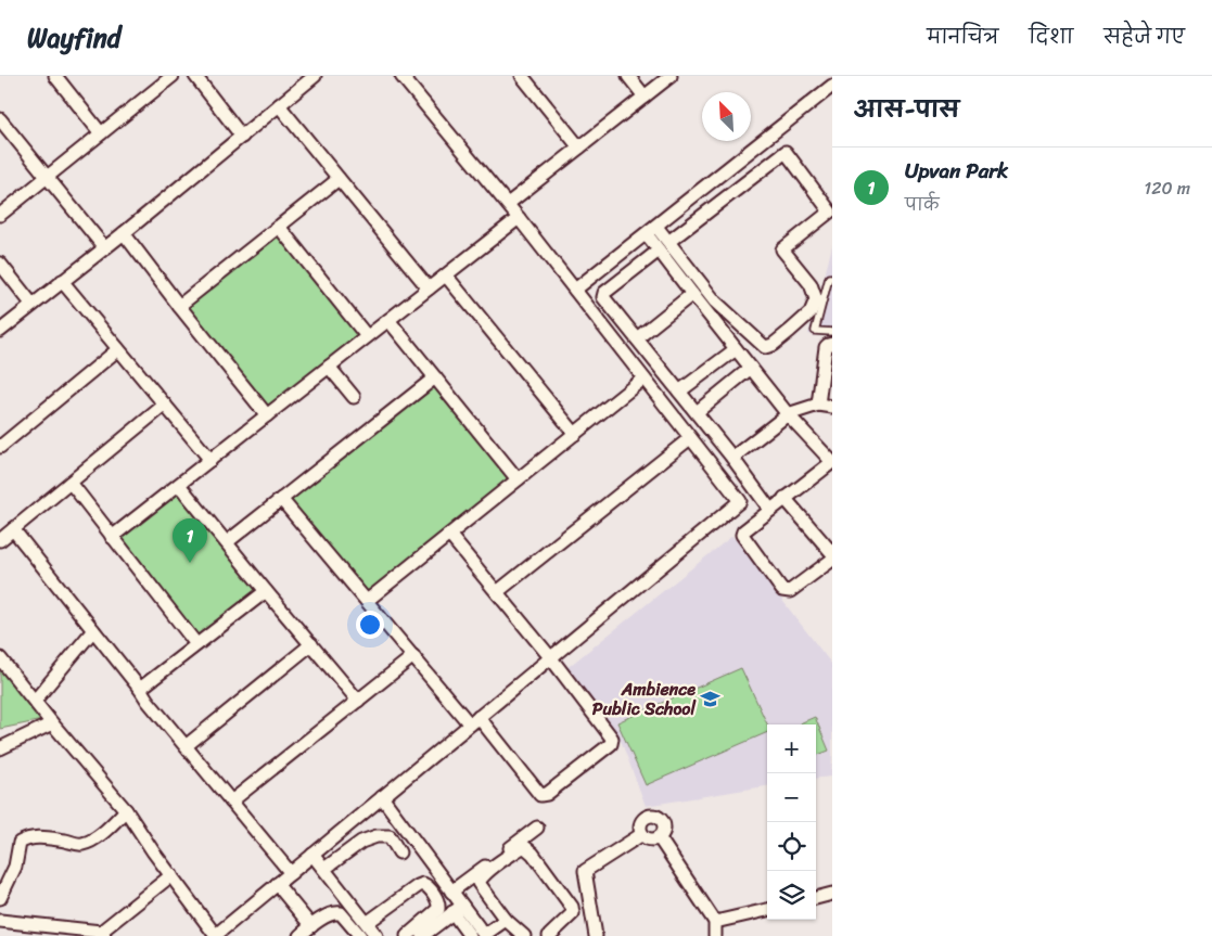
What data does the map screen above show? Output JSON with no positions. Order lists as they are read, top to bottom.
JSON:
{
  "places": {
    "school or university": ["Ambience Public School"]
  },
  "north": "top left",
  "page": {
    "header": "Wayfind",
    "nav": ["मानचित्र", "दिशा", "सहेजे गए"],
    "heading": "आस-पास",
    "list": [
      {
        "mark": "1",
        "name": "Upvan Park",
        "note": "पार्क",
        "value": "120 m"
      }
    ],
    "pins": "1",
    "map_buttons": ["+", "−"]
  }
}
